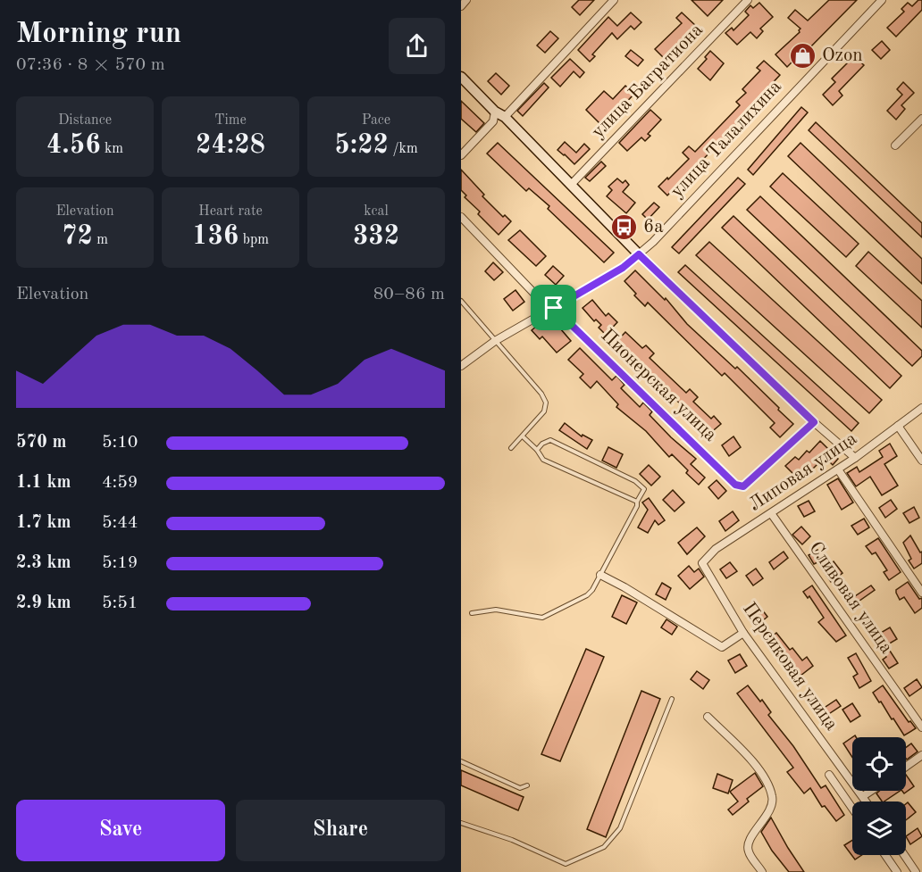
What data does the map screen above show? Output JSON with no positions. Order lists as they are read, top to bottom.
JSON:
{
  "streets": {
    "street": [
      "улица Багратиона",
      "улица Талалихина",
      "Пионерская улица",
      "Липовая улица",
      "Сливовая улица",
      "Персиковая улица"
    ]
  },
  "crossings": [
    ["улица Талалихина", "Пионерская улица"],
    ["Липовая улица", "Сливовая улица"],
    ["Липовая улица", "Персиковая улица"]
  ],
  "places": {
    "shop": ["Ozon"],
    "bus stop": ["6а"]
  },
  "page": {
    "heading": ["Morning run", "07:36 · 8 × 570 m"],
    "stats": [
      ["Distance", "4.56 km"],
      ["Time", "24:28"],
      ["Pace", "5:22 /km"],
      ["Elevation", "72 m"],
      ["Heart rate", "136 bpm"],
      ["kcal", "332"]
    ],
    "chart": ["Elevation", "80–86 m"],
    "list": [
      {
        "name": "570 m",
        "note": "5:10"
      },
      {
        "name": "1.1 km",
        "note": "4:59"
      },
      {
        "name": "1.7 km",
        "note": "5:44"
      },
      {
        "name": "2.3 km",
        "note": "5:19"
      },
      {
        "name": "2.9 km",
        "note": "5:51"
      }
    ],
    "buttons": ["Save", "Share"]
  }
}
